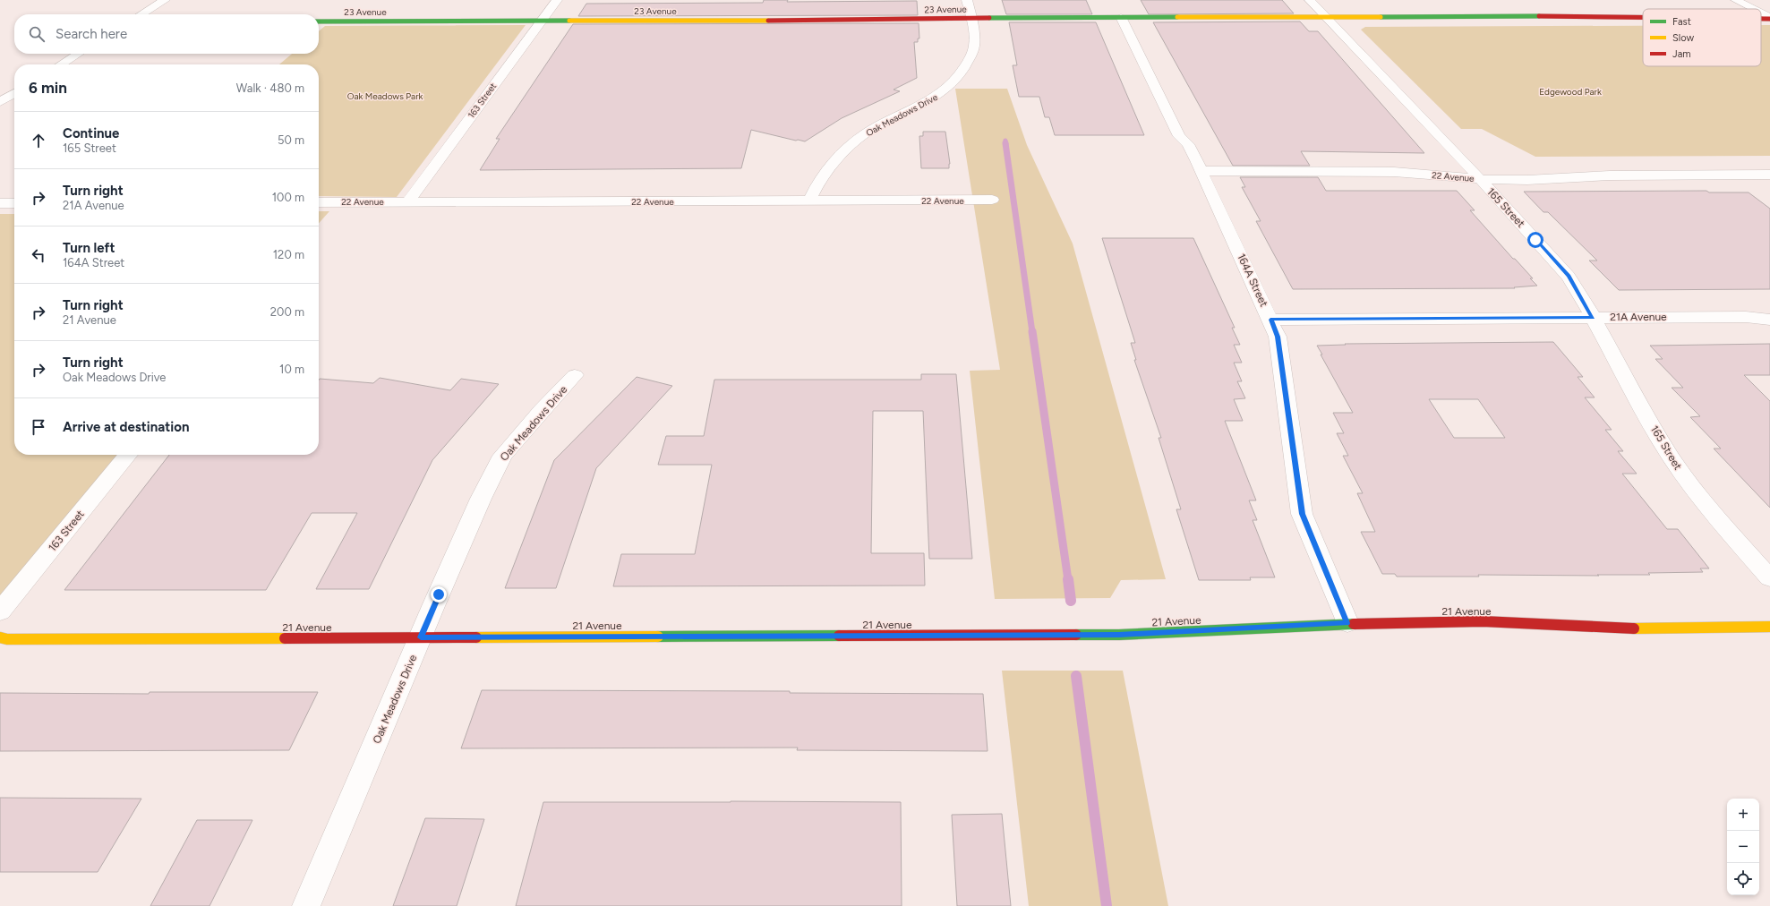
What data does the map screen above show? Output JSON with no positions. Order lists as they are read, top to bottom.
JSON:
{
  "streets": {
    "street": [
      "23 Avenue",
      "163 Street",
      "Oak Meadows Drive",
      "22 Avenue",
      "165 Street",
      "164A Street",
      "21A Avenue",
      "21 Avenue"
    ]
  },
  "crossings": [
    ["23 Avenue", "163 Street"],
    ["23 Avenue", "Oak Meadows Drive"],
    ["23 Avenue", "165 Street"],
    ["23 Avenue", "164A Street"],
    ["163 Street", "22 Avenue"],
    ["Oak Meadows Drive", "22 Avenue"],
    ["Oak Meadows Drive", "21 Avenue"],
    ["22 Avenue", "165 Street"],
    ["22 Avenue", "164A Street"],
    ["165 Street", "21A Avenue"],
    ["164A Street", "21A Avenue"],
    ["164A Street", "21 Avenue"]
  ],
  "parks": ["Edgewood Park", "Oak Meadows Park"],
  "legend": ["Fast", "Slow", "Jam"],
  "page": {
    "search": "Search here",
    "heading": ["6 min", "Walk · 480 m"],
    "list": [
      ["Continue", "165 Street", "50 m"],
      ["Turn right", "21A Avenue", "100 m"],
      ["Turn left", "164A Street", "120 m"],
      ["Turn right", "21 Avenue", "200 m"],
      ["Turn right", "Oak Meadows Drive", "10 m"],
      "Arrive at destination"
    ],
    "map_buttons": ["+", "−"]
  }
}
